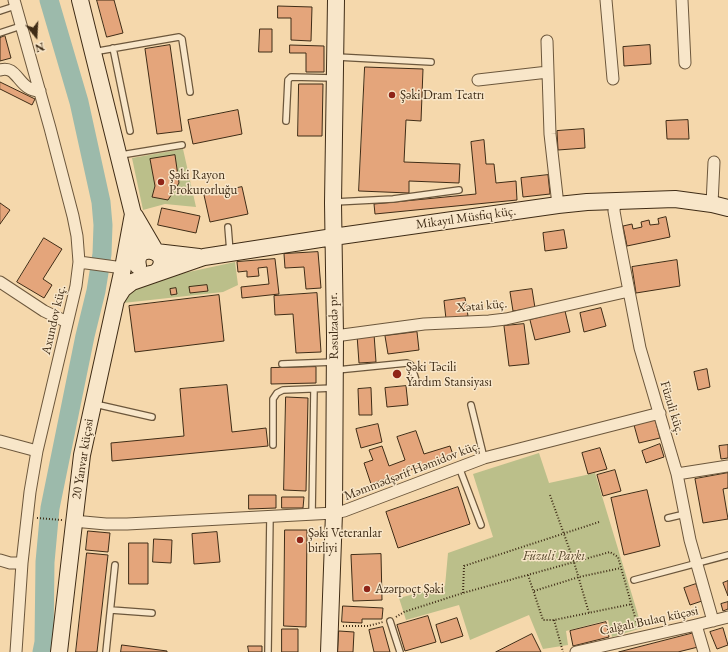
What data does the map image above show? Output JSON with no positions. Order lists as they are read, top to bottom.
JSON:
{
  "streets": {
    "main road": ["Mikayıl Müsfiq küç.", "Rəsulzadə pr.", "20 Yanvar küçəsi"],
    "street": [
      "Xətai küç.",
      "Axundov küç.",
      "Füzuli küç.",
      "Məmmədşərif Həmidov küç.",
      "Calğalı Bulaq küçəsi"
    ]
  },
  "crossings": [
    ["Mikayıl Müsfiq küç.", "Rəsulzadə pr."],
    ["Mikayıl Müsfiq küç.", "Füzuli küç."],
    ["Xətai küç.", "Rəsulzadə pr."],
    ["Xətai küç.", "Füzuli küç."],
    ["Rəsulzadə pr.", "Məmmədşərif Həmidov küç."],
    ["Füzuli küç.", "Məmmədşərif Həmidov küç."],
    ["Füzuli küç.", "Calğalı Bulaq küçəsi"],
    ["20 Yanvar küçəsi", "Məmmədşərif Həmidov küç."]
  ],
  "parks": ["Füzuli Parkı"],
  "places": [
    "Şəki Dram Teatrı",
    "Şəki Rayon Prokurorluğu",
    "Şəki Təcili Yardım Stansiyası",
    "Şəki Veteranlar birliyi",
    "Azərpoçt Şəki"
  ],
  "north": "bottom"
}
